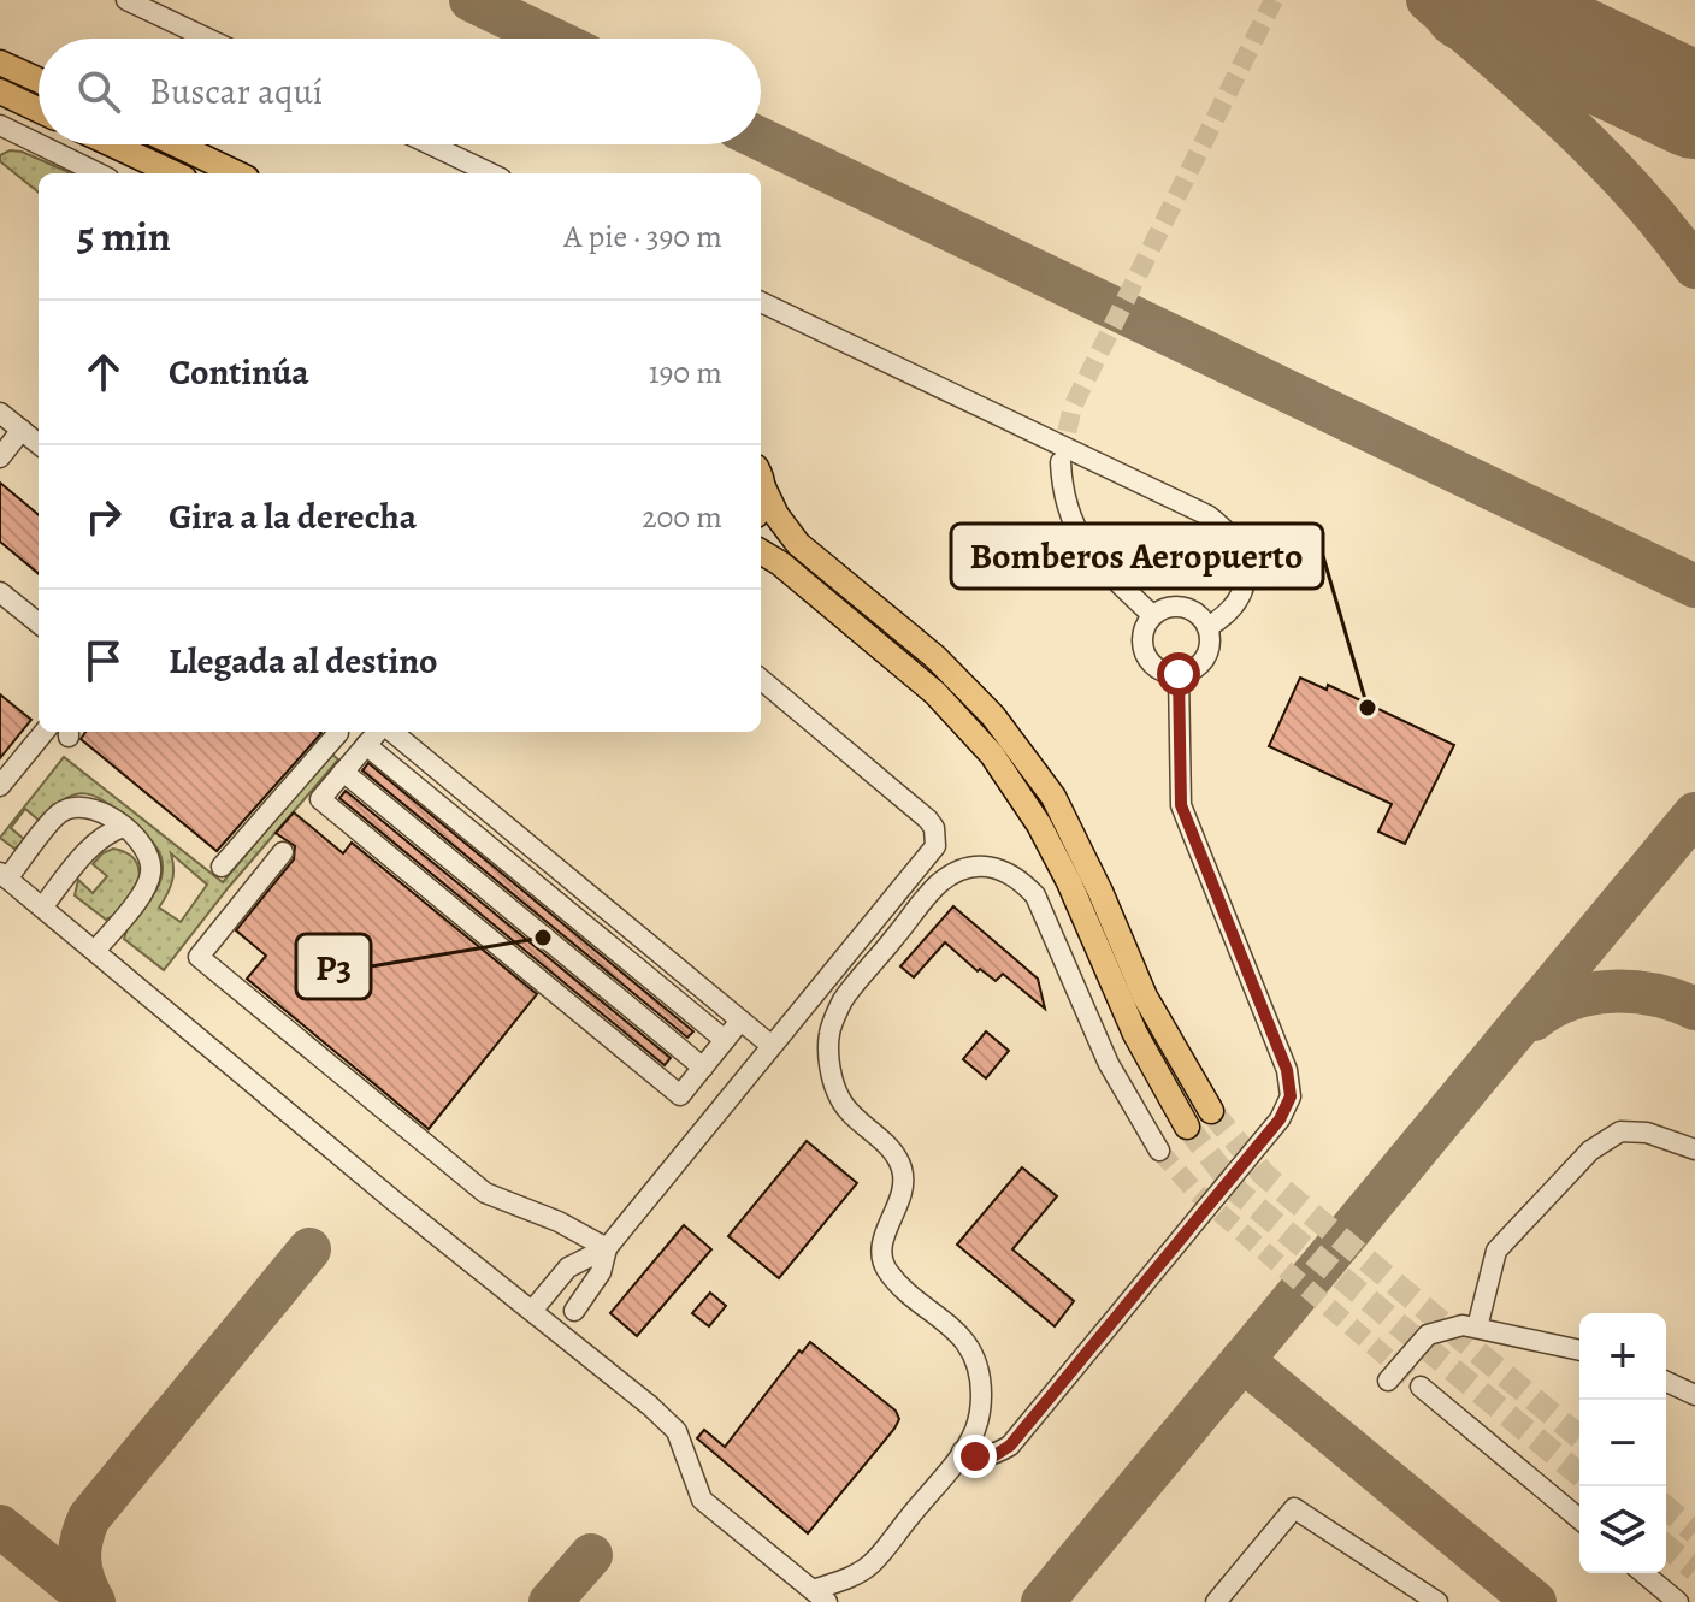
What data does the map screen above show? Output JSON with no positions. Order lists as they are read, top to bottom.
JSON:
{
  "places": ["Bomberos Aeropuerto", "P3"],
  "page": {
    "search": "Buscar aquí",
    "heading": ["5 min", "A pie · 390 m"],
    "list": [
      ["Continúa", "190 m"],
      ["Gira a la derecha", "200 m"],
      "Llegada al destino"
    ],
    "map_buttons": ["+", "−"]
  }
}
